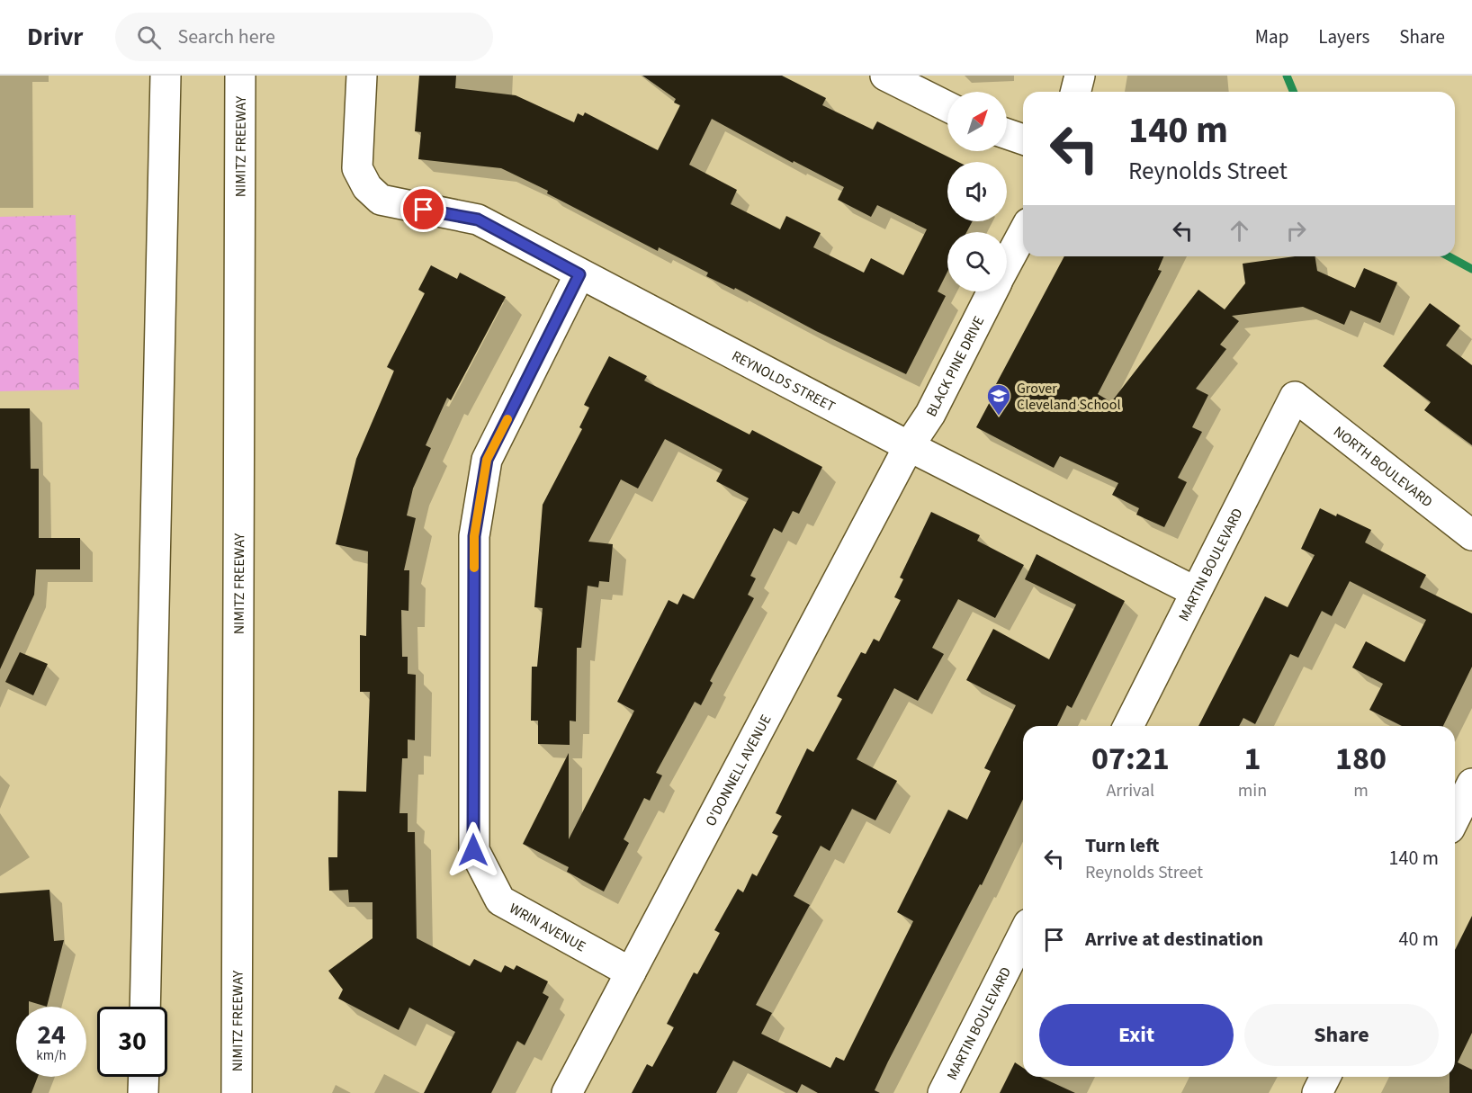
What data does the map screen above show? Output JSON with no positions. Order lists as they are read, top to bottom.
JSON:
{
  "streets": {
    "main road": [
      "NIMITZ FREEWAY",
      "BLACK PINE DRIVE",
      "REYNOLDS STREET",
      "NORTH BOULEVARD",
      "MARTIN BOULEVARD",
      "O'DONNELL AVENUE",
      "WRIN AVENUE"
    ]
  },
  "crossings": [
    ["BLACK PINE DRIVE", "REYNOLDS STREET"],
    ["BLACK PINE DRIVE", "O'DONNELL AVENUE"],
    ["REYNOLDS STREET", "MARTIN BOULEVARD"],
    ["REYNOLDS STREET", "O'DONNELL AVENUE"],
    ["REYNOLDS STREET", "WRIN AVENUE"],
    ["NORTH BOULEVARD", "MARTIN BOULEVARD"],
    ["O'DONNELL AVENUE", "WRIN AVENUE"]
  ],
  "places": {
    "school or university": ["Grover Cleveland School"]
  },
  "north": "top right",
  "page": {
    "header": "Drivr",
    "search": "Search here",
    "nav": ["Map", "Layers", "Share"],
    "turn": ["140 m", "Reynolds Street"],
    "eta": [
      "07:21",
      "Arrival",
      "1",
      "min",
      "180",
      "m"
    ],
    "list": [
      {
        "name": "Turn left",
        "note": "Reynolds Street",
        "value": "140 m"
      },
      {
        "name": "Arrive at destination",
        "value": "40 m"
      }
    ],
    "buttons": ["Exit", "Share"],
    "speed": "24 km/h",
    "limit": "30"
  }
}
